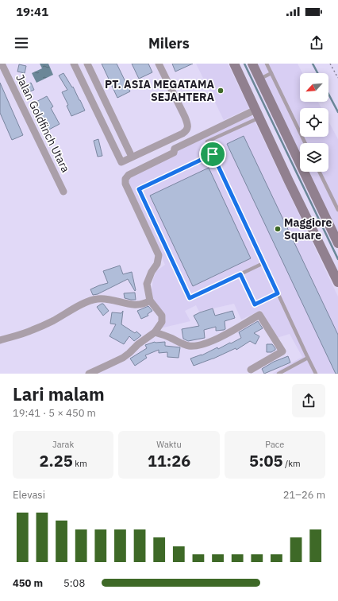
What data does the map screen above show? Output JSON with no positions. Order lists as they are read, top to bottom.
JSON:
{
  "streets": {
    "street": ["Jalan Goldfinch Utara"]
  },
  "places": ["PT. ASIA MEGATAMA SEJAHTERA", "Maggiore Square"],
  "north": "bottom left",
  "page": {
    "status": "19:41",
    "header": "Milers",
    "heading": ["Lari malam", "19:41 · 5 × 450 m"],
    "stats": [
      ["Jarak", "2.25 km"],
      ["Waktu", "11:26"],
      ["Pace", "5:05 /km"]
    ],
    "chart": ["Elevasi", "21–26 m"],
    "list": [
      {
        "name": "450 m",
        "note": "5:08"
      }
    ]
  }
}
